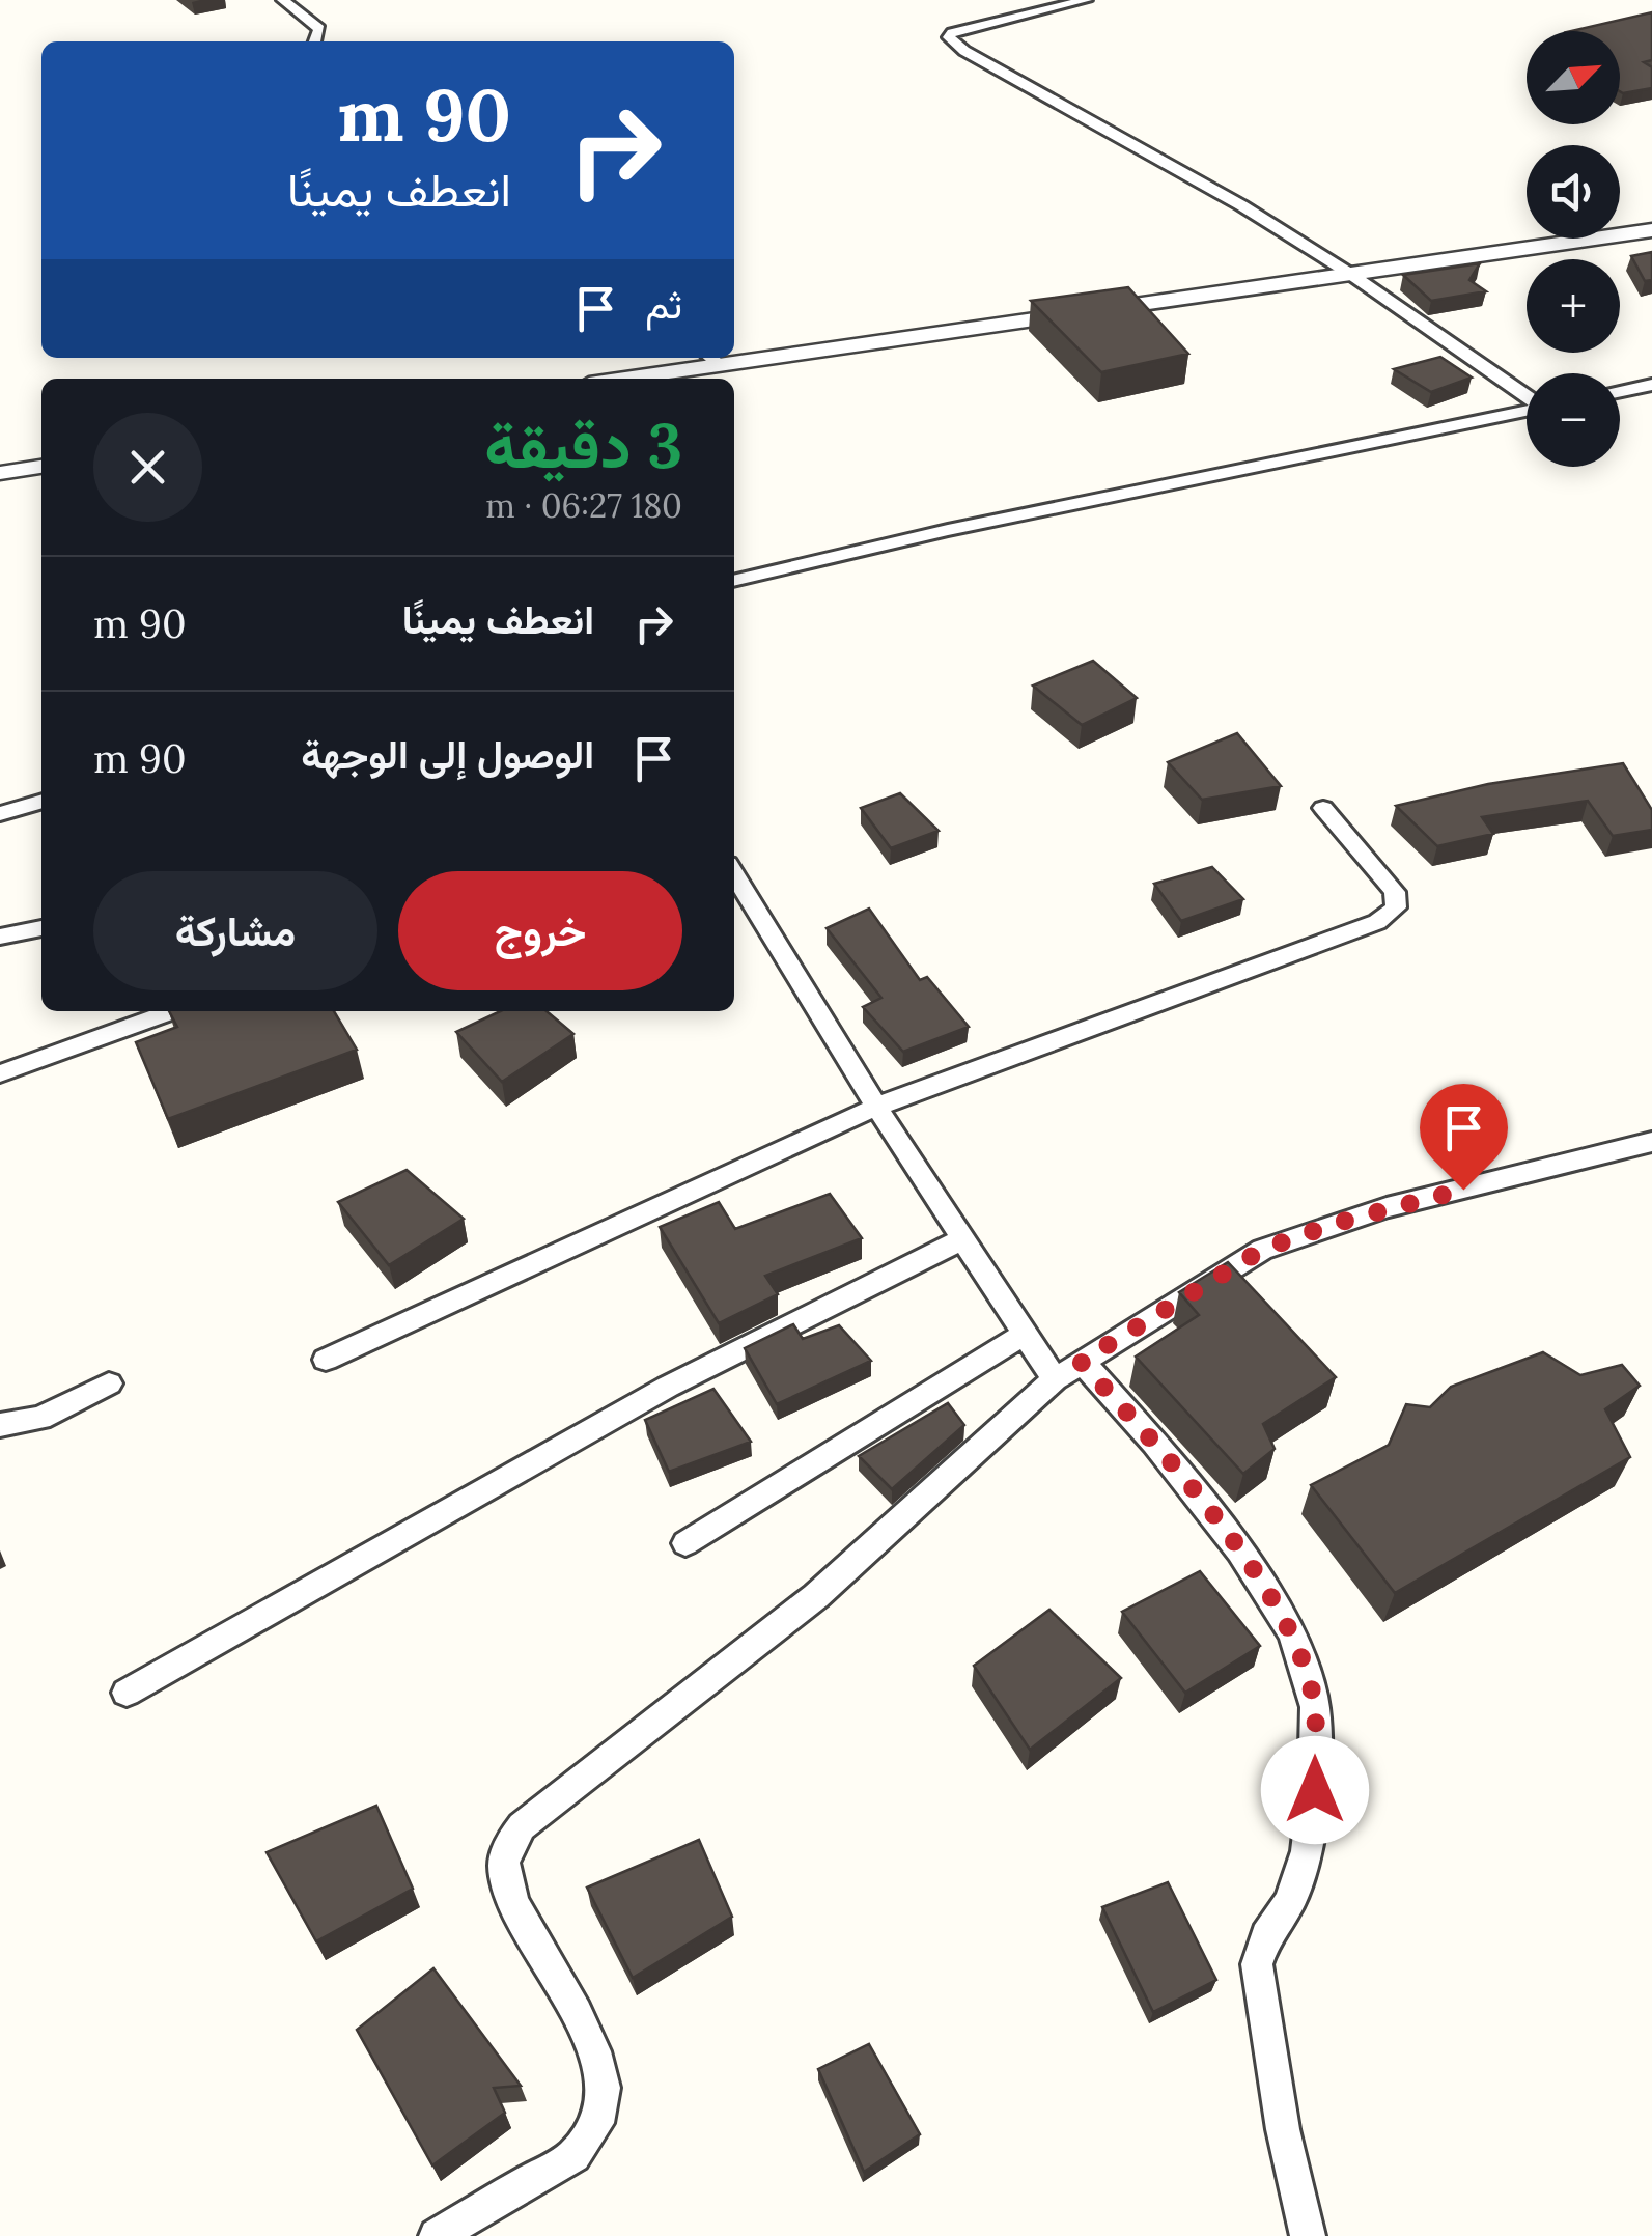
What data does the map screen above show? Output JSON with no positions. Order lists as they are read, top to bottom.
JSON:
{
  "north": "top right",
  "page": {
    "map_buttons": ["+", "−"],
    "turn": ["90 m", "انعطف يمينًا"],
    "then": "ثم",
    "heading": ["3 دقيقة", "180 m · 06:27"],
    "list": [
      {
        "name": "انعطف يمينًا",
        "value": "90 m"
      },
      {
        "name": "الوصول إلى الوجهة",
        "value": "90 m"
      }
    ],
    "buttons": ["خروج", "مشاركة"]
  }
}
